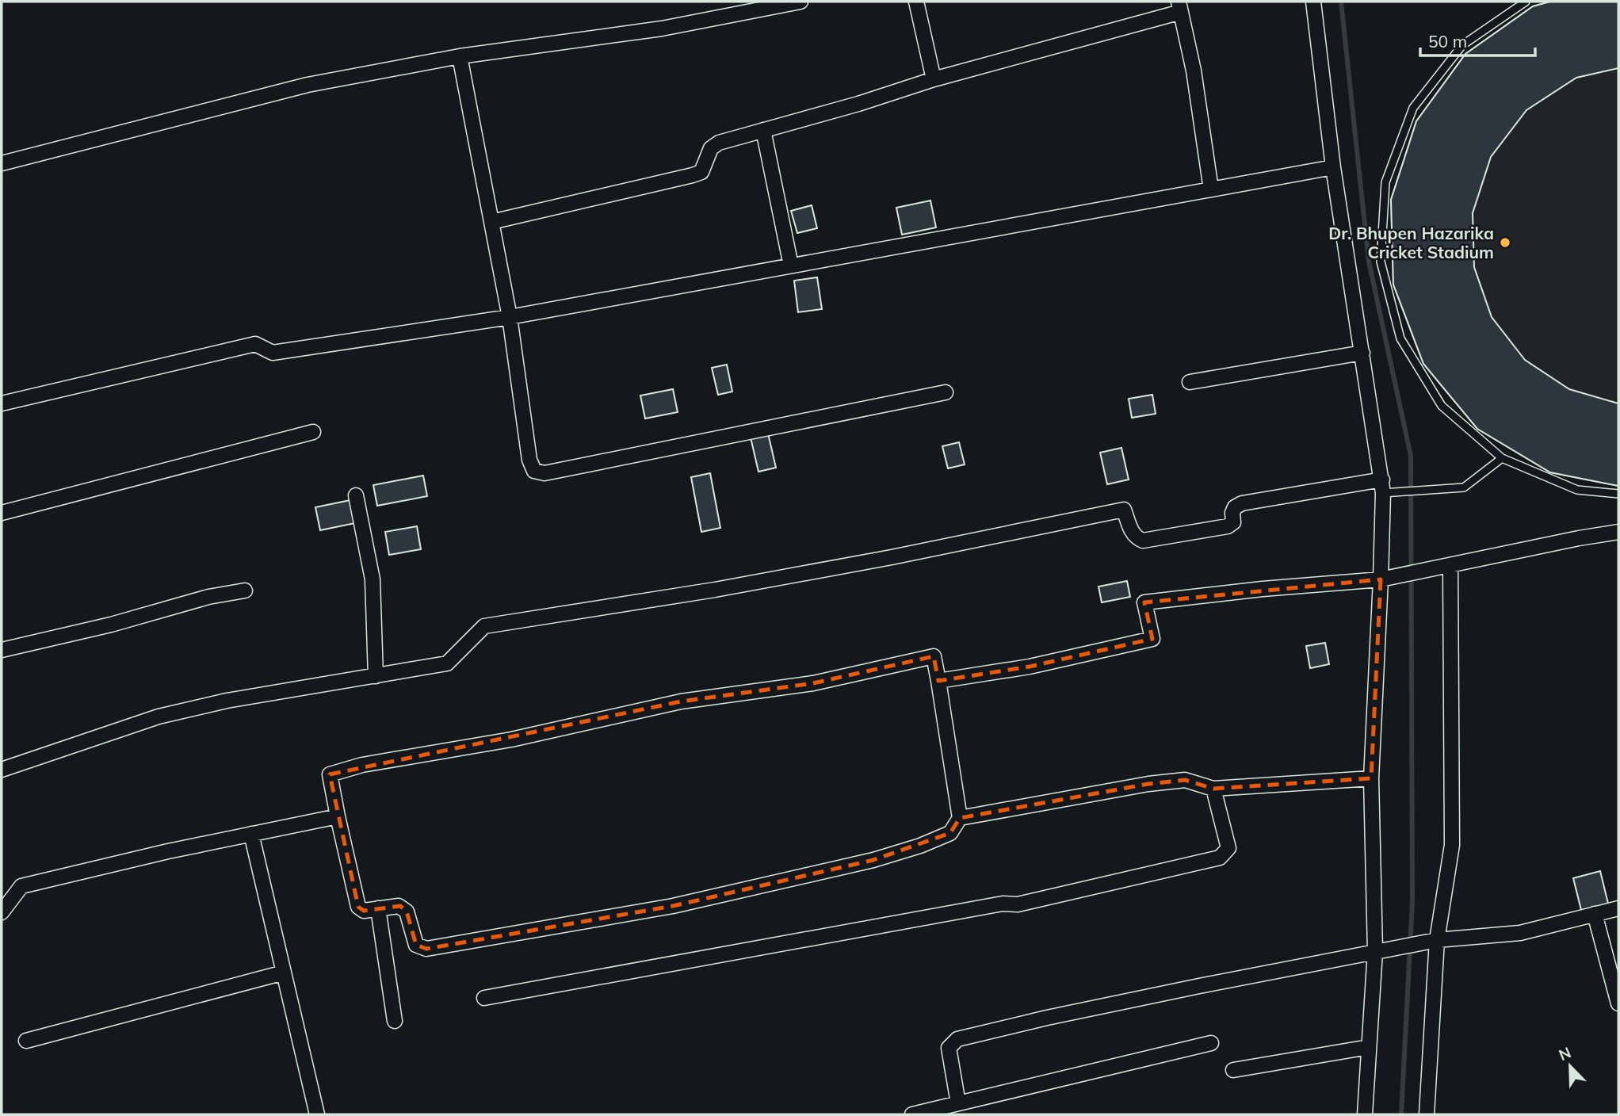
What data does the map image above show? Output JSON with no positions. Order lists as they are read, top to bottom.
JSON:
{
  "places": ["Dr. Bhupen Hazarika Cricket Stadium"],
  "scale_bar": "50 m",
  "north": "top left"
}
